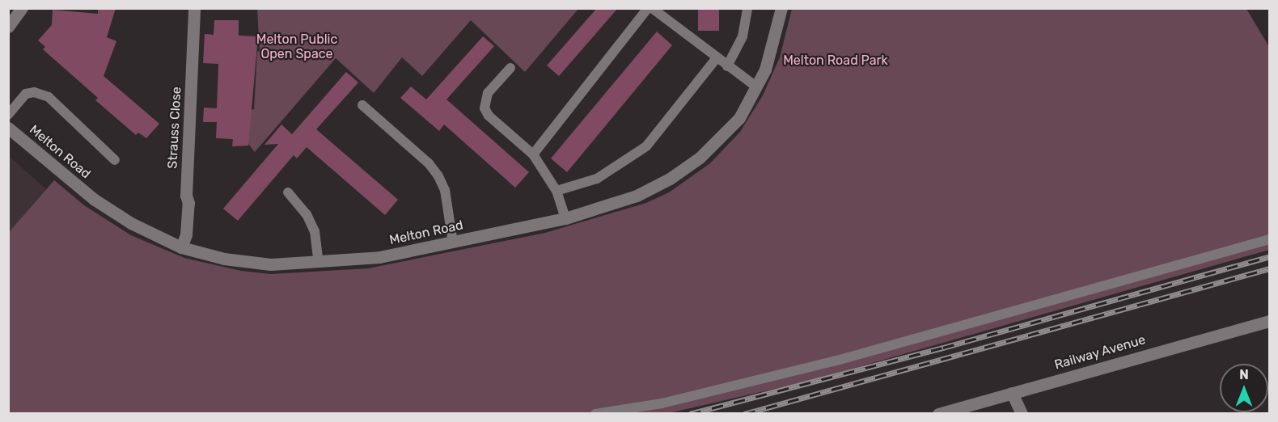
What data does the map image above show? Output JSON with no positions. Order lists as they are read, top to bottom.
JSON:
{
  "streets": {
    "street": ["Strauss Close", "Melton Road", "Railway Avenue"]
  },
  "crossings": [
    ["Strauss Close", "Melton Road"]
  ],
  "parks": ["Melton Public Open Space", "Melton Road Park"],
  "north": "top"
}
